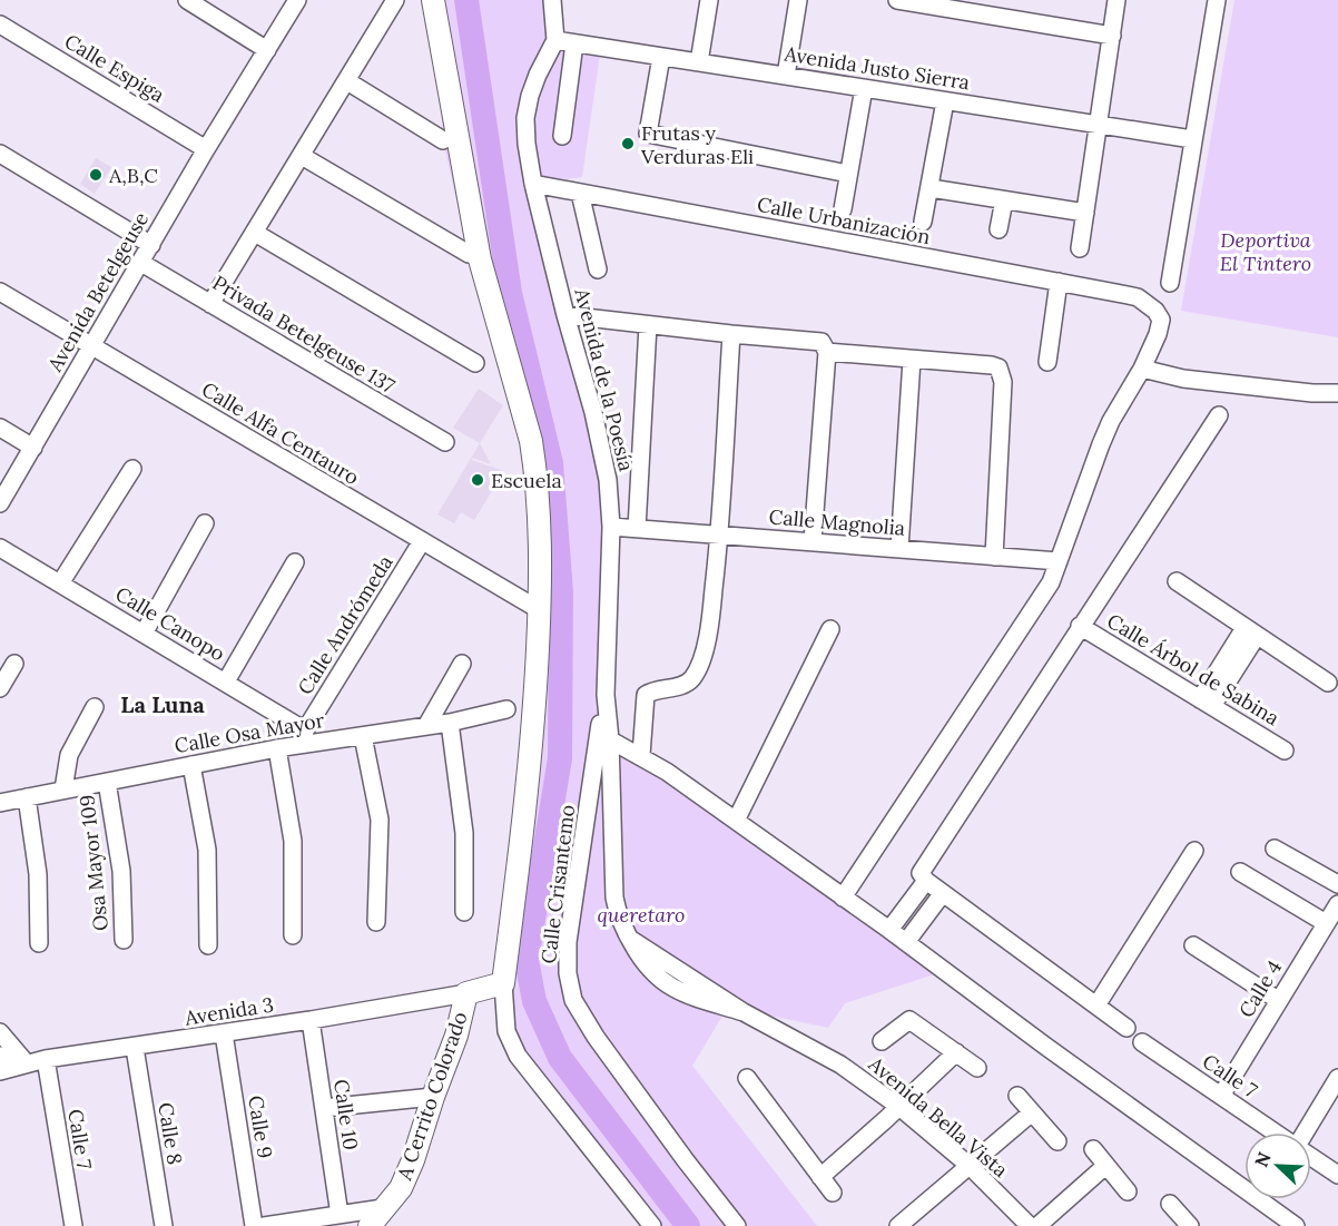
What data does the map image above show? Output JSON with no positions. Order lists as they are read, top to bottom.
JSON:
{
  "streets": {
    "main road": ["A Cerrito Colorado"],
    "street": [
      "Calle Espiga",
      "Avenida Justo Sierra",
      "Calle Urbanización",
      "Avenida Betelgeuse",
      "Privada Betelgeuse 137",
      "Avenida de la Poesía",
      "Calle Alfa Centauro",
      "Calle Magnolia",
      "Calle Canopo",
      "Calle Andrómeda",
      "Calle Árbol de Sabina",
      "Calle Osa Mayor",
      "Osa Mayor 109",
      "Calle Crisantemo",
      "Calle 4",
      "Avenida 3",
      "Calle 7",
      "Calle 10",
      "Avenida Bella Vista",
      "Calle 9",
      "Calle 8"
    ]
  },
  "crossings": [
    ["Calle Espiga", "Avenida Betelgeuse"],
    ["Avenida Justo Sierra", "Avenida de la Poesía"],
    ["Calle Urbanización", "Avenida de la Poesía"],
    ["Avenida Betelgeuse", "Privada Betelgeuse 137"],
    ["Avenida Betelgeuse", "Calle Alfa Centauro"],
    ["Avenida de la Poesía", "Calle Magnolia"],
    ["Avenida de la Poesía", "Calle Crisantemo"],
    ["Avenida de la Poesía", "Avenida Bella Vista"],
    ["Calle Alfa Centauro", "Calle Andrómeda"],
    ["Calle Canopo", "Calle Andrómeda"],
    ["Calle Canopo", "Calle Osa Mayor"],
    ["Calle Andrómeda", "Calle Osa Mayor"],
    ["Calle Osa Mayor", "Osa Mayor 109"],
    ["Calle Crisantemo", "Avenida Bella Vista"],
    ["Calle 4", "Calle 7"],
    ["Avenida 3", "Calle 7"],
    ["Avenida 3", "A Cerrito Colorado"],
    ["Avenida 3", "Calle 10"],
    ["Avenida 3", "Calle 9"],
    ["Avenida 3", "Calle 8"]
  ],
  "districts": ["La Luna"],
  "parks": ["Deportiva El Tintero", "queretaro"],
  "places": ["Frutas y Verduras Eli", "A,B,C", "Escuela"],
  "north": "top left"
}
